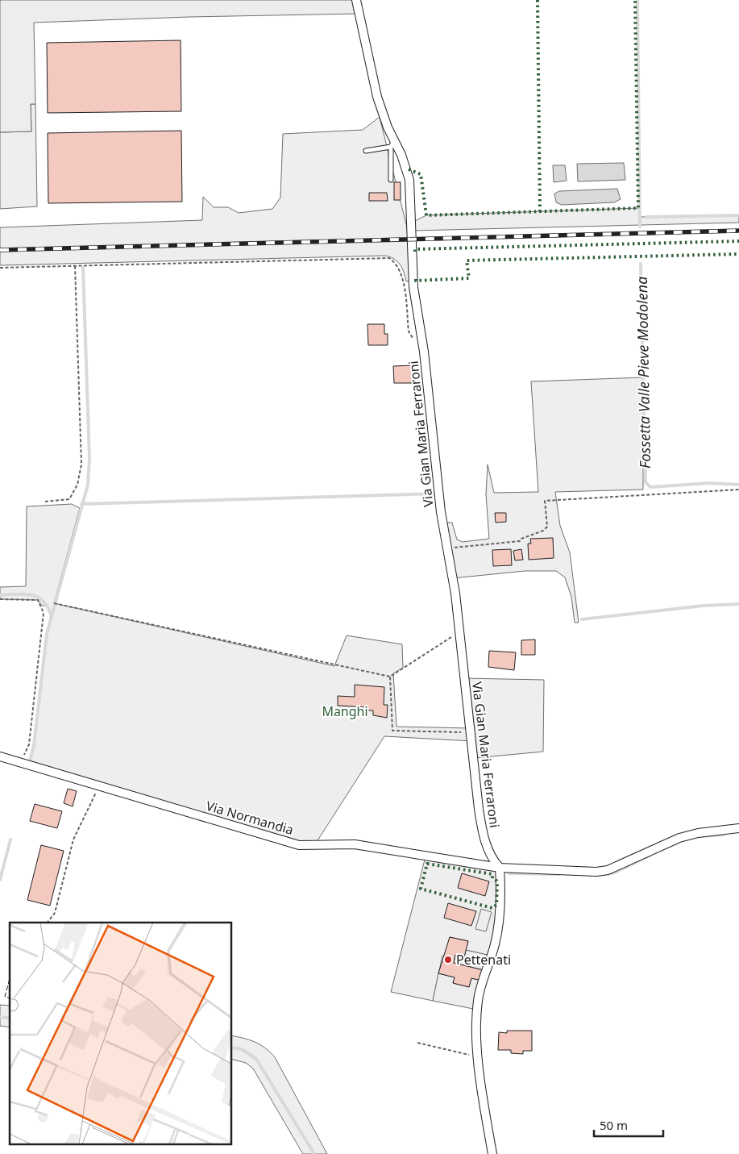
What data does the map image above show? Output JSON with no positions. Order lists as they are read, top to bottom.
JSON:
{
  "streets": {
    "street": ["Via Gian Maria Ferraroni", "Via Normandia"]
  },
  "crossings": [
    ["Via Gian Maria Ferraroni", "Via Normandia"]
  ],
  "water": ["Fossetta Valle Pieve Modolena"],
  "parks": ["Manghi"],
  "places": ["Pettenati"],
  "scale_bar": "50 m"
}
